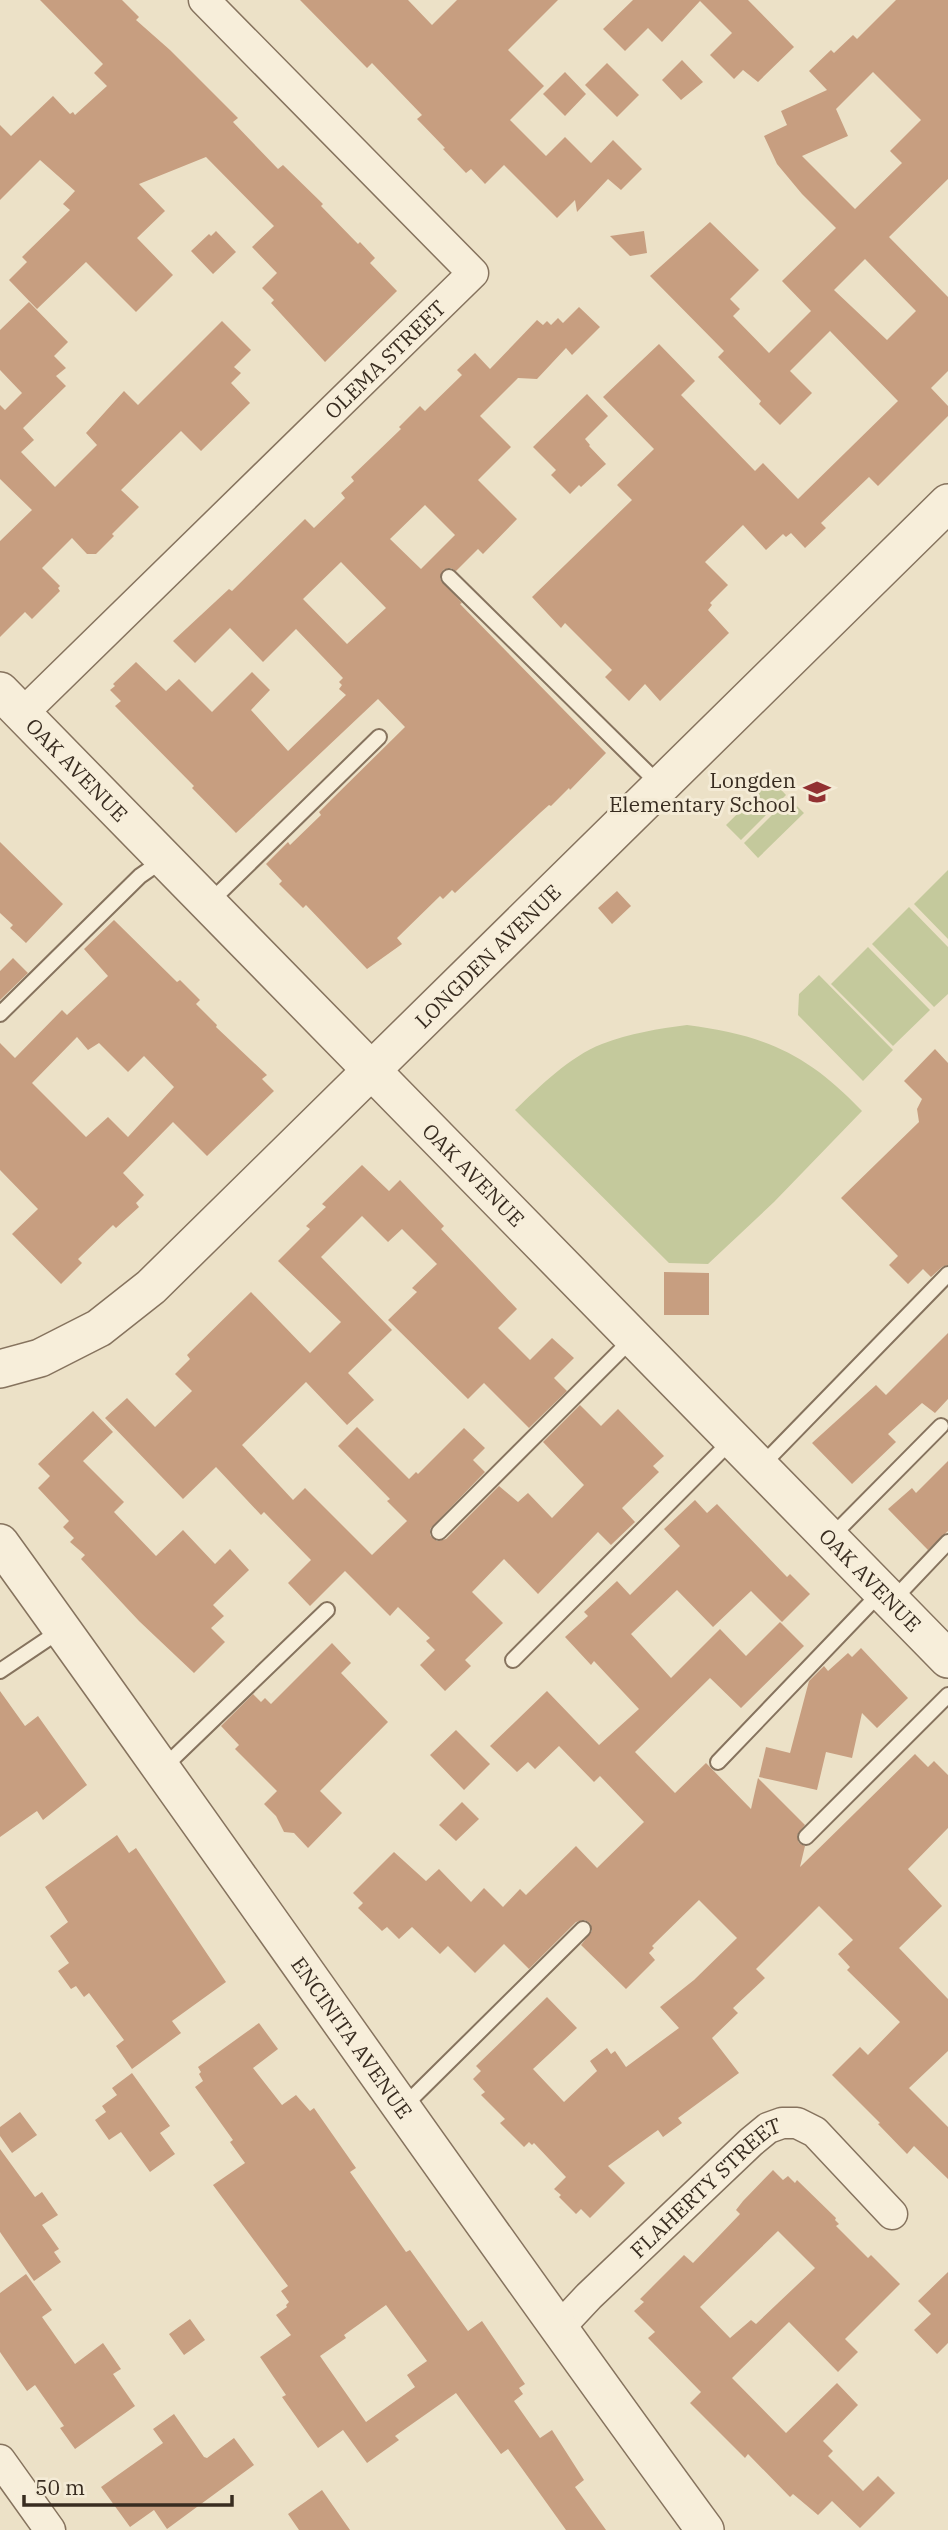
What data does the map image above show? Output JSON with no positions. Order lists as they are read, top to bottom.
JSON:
{
  "streets": {
    "street": [
      "OLEMA STREET",
      "OAK AVENUE",
      "LONGDEN AVENUE",
      "ENCINITA AVENUE",
      "FLAHERTY STREET"
    ]
  },
  "crossings": [
    ["OLEMA STREET", "OAK AVENUE"],
    ["OAK AVENUE", "LONGDEN AVENUE"],
    ["ENCINITA AVENUE", "FLAHERTY STREET"]
  ],
  "places": {
    "school or university": ["Longden Elementary School"]
  },
  "scale_bar": "50 m"
}
